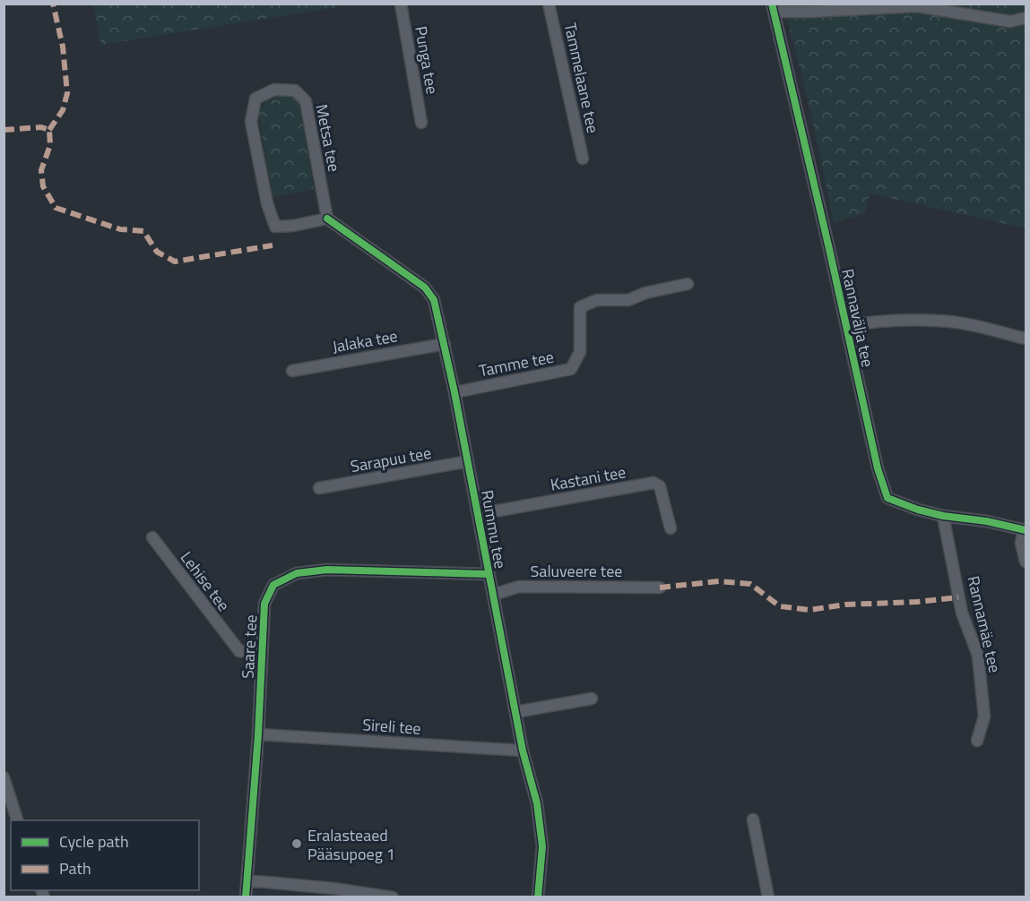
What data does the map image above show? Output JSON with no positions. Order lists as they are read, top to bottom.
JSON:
{
  "streets": {
    "street": [
      "Punga tee",
      "Tammelaane tee",
      "Metsa tee",
      "Rannavälja tee",
      "Jalaka tee",
      "Tamme tee",
      "Sarapuu tee",
      "Kastani tee",
      "Rummu tee",
      "Saluveere tee",
      "Lehise tee",
      "Rannamäe tee",
      "Saare tee",
      "Sireli tee"
    ]
  },
  "crossings": [
    ["Metsa tee", "Rummu tee"],
    ["Rannavälja tee", "Rannamäe tee"],
    ["Jalaka tee", "Rummu tee"],
    ["Tamme tee", "Rummu tee"],
    ["Sarapuu tee", "Rummu tee"],
    ["Kastani tee", "Rummu tee"],
    ["Rummu tee", "Saluveere tee"],
    ["Rummu tee", "Saare tee"],
    ["Rummu tee", "Sireli tee"],
    ["Lehise tee", "Saare tee"],
    ["Saare tee", "Sireli tee"]
  ],
  "places": ["Eralasteaed Pääsupoeg 1"],
  "legend": ["Cycle path", "Path"]
}
